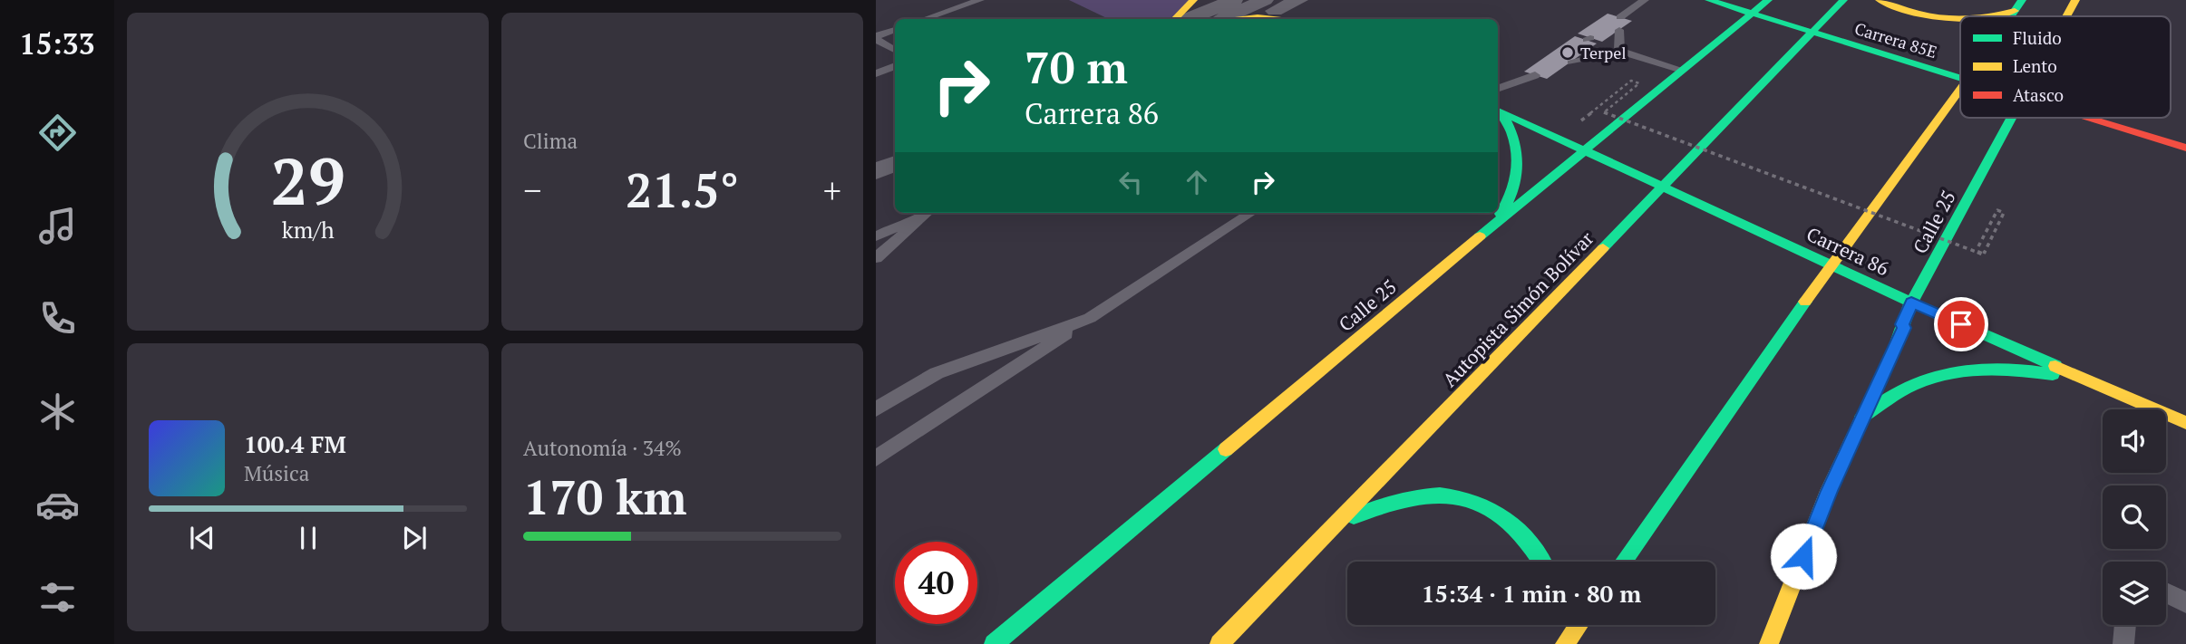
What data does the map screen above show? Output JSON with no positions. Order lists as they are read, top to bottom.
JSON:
{
  "streets": {
    "main road": [
      "Carrera 85E",
      "Calle 25",
      "Carrera 86",
      "Autopista Simón Bolívar"
    ]
  },
  "crossings": [
    ["Carrera 85E", "Calle 25"],
    ["Carrera 85E", "Autopista Simón Bolívar"],
    ["Calle 25", "Carrera 86"],
    ["Carrera 86", "Autopista Simón Bolívar"]
  ],
  "places": ["Terpel"],
  "legend": ["Fluido", "Lento", "Atasco"],
  "page": {
    "tabs": "15:33",
    "tile": [
      "Clima",
      ["Autonomía · 34%", "170 km"]
    ],
    "turn": ["70 m", "Carrera 86"],
    "heat": ["−", "21.5°", "+"],
    "song": ["100.4 FM", "Música"],
    "limit": "40",
    "trip": "15:34 · 1 min · 80 m",
    "gauge": ["29", "km/h"]
  }
}
